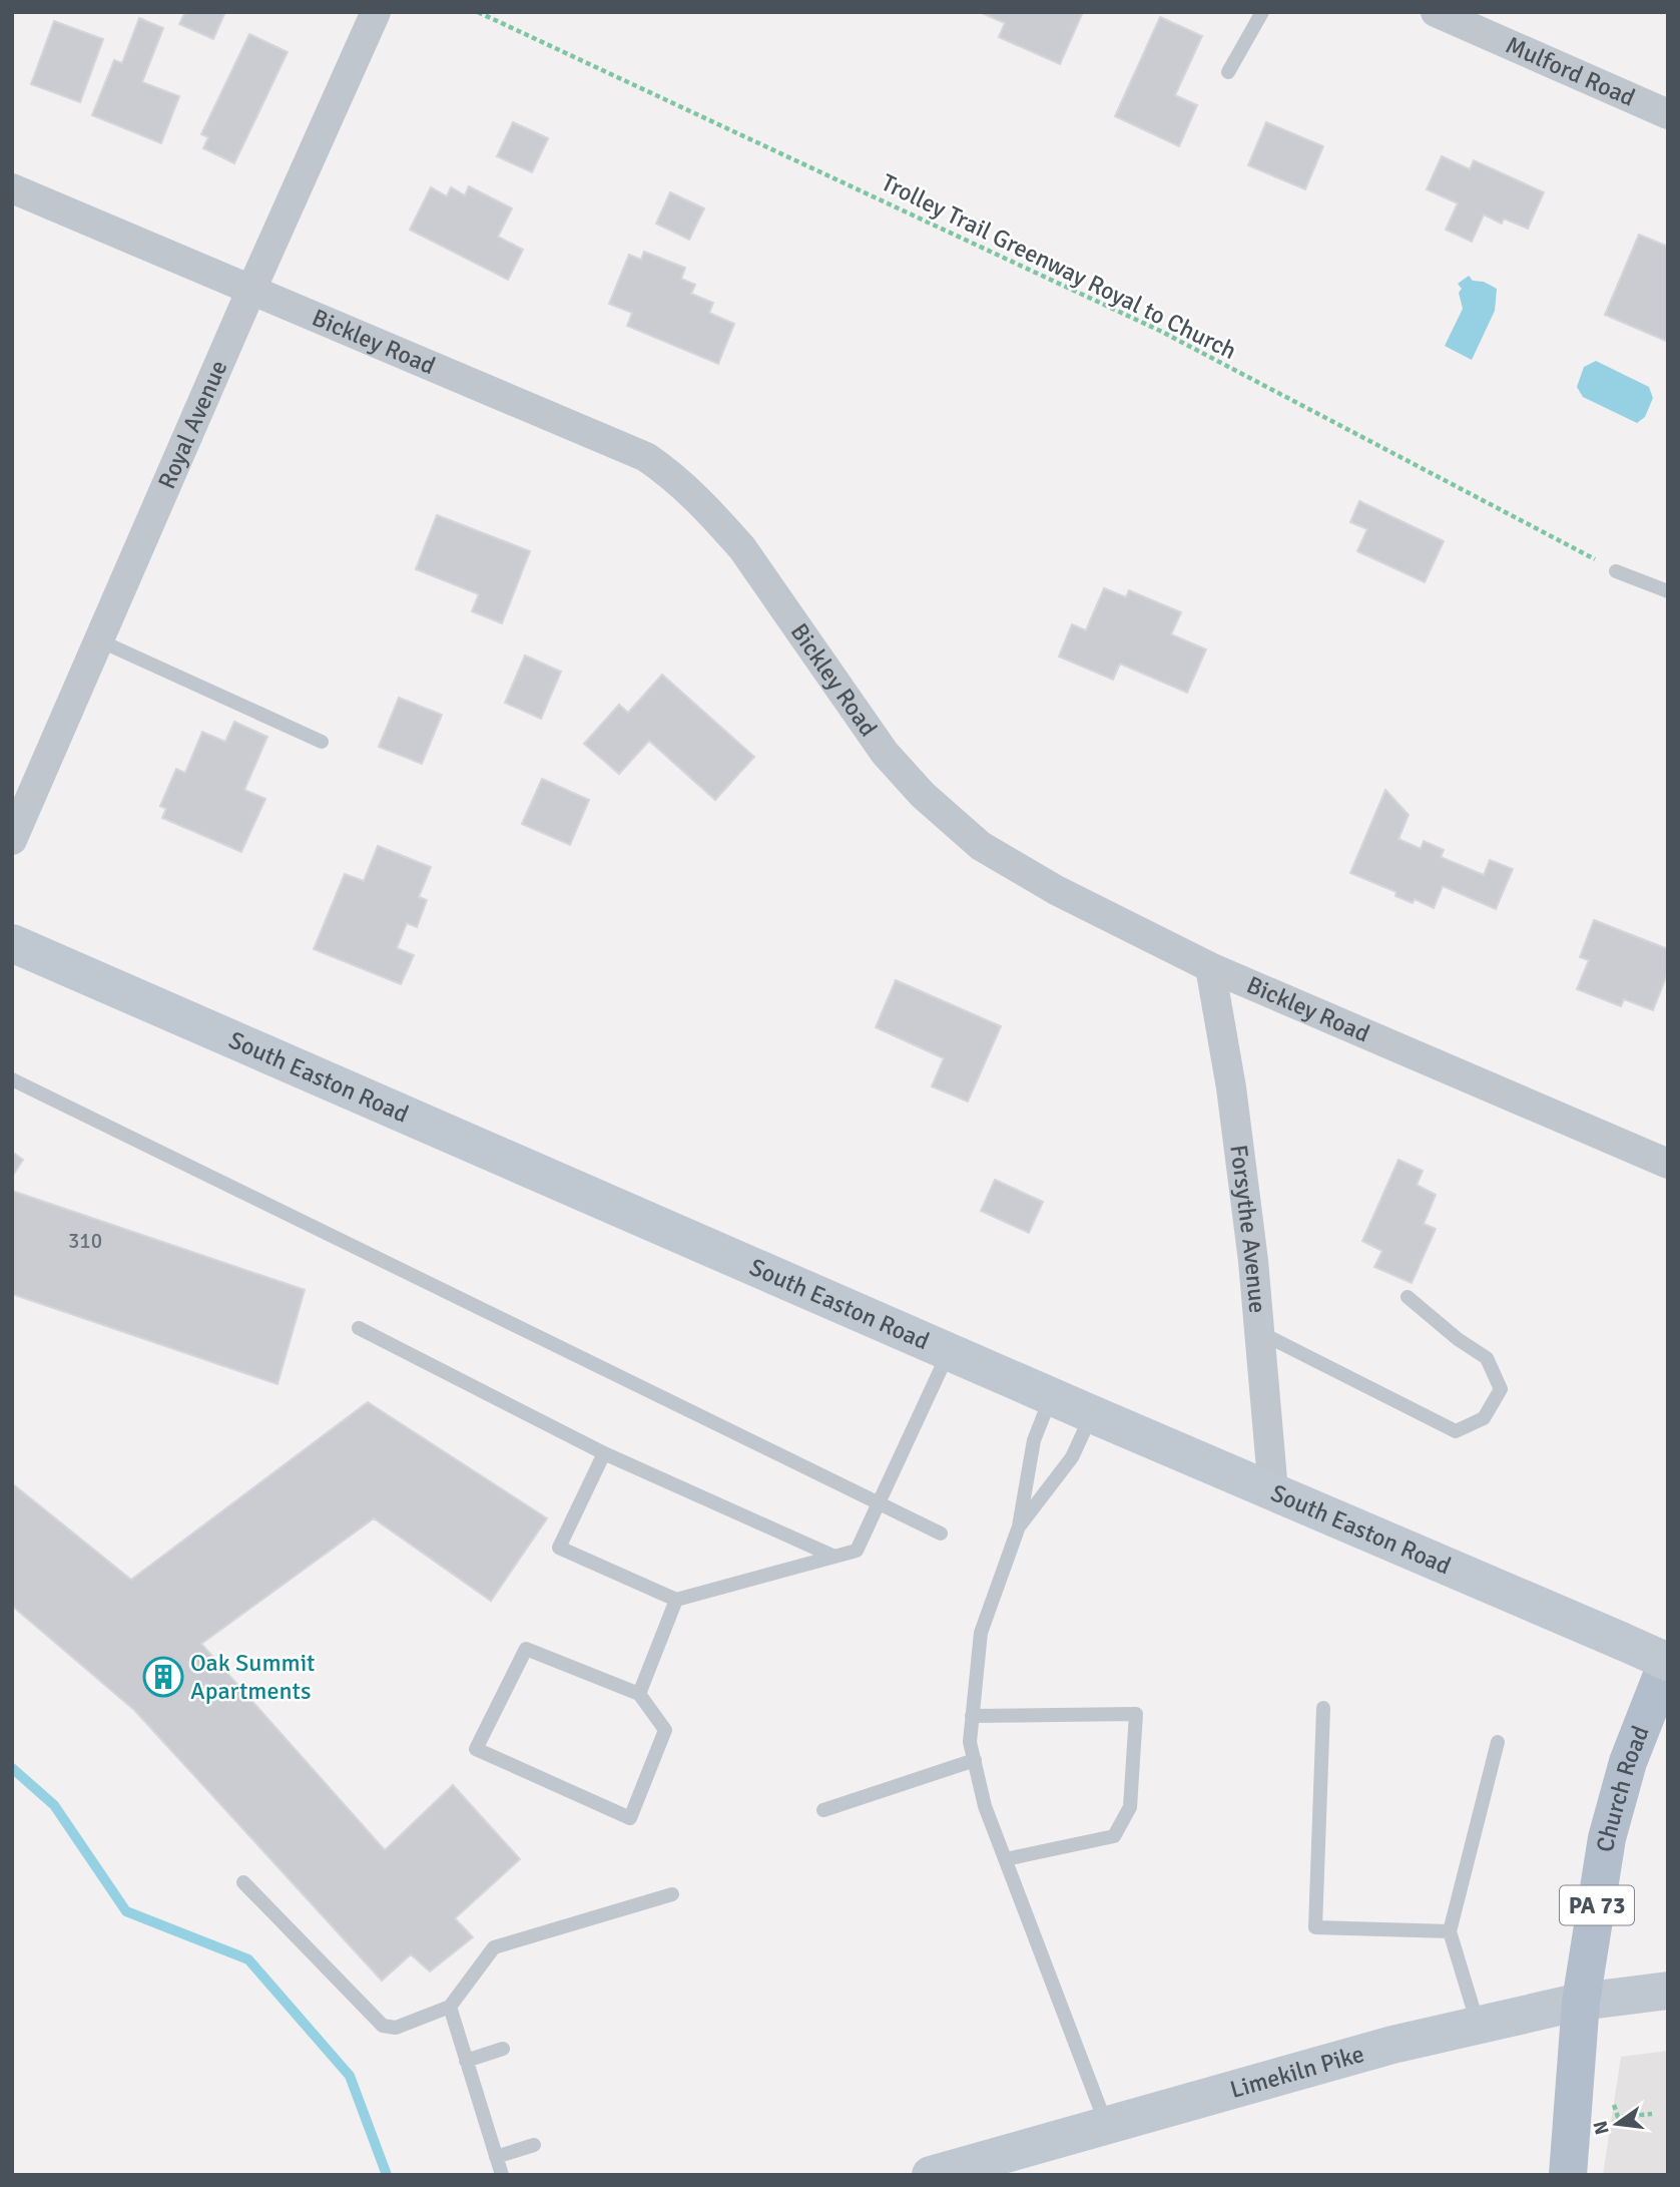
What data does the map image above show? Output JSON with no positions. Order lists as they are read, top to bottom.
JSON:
{
  "streets": {
    "main road": [
      "South Easton Road",
      "Church Road",
      "PA 73",
      "Limekiln Pike"
    ],
    "street": [
      "Mulford Road",
      "Bickley Road",
      "Royal Avenue",
      "Forsythe Avenue"
    ],
    "path": ["Trolley Trail Greenway Royal to Church"]
  },
  "crossings": [
    ["Bickley Road", "Royal Avenue"],
    ["Bickley Road", "Forsythe Avenue"],
    ["South Easton Road", "Forsythe Avenue"],
    ["South Easton Road", "Church Road"],
    ["Church Road", "Limekiln Pike"]
  ],
  "places": {
    "building": ["Oak Summit Apartments"]
  },
  "house_numbers": ["310"],
  "north": "left"
}
